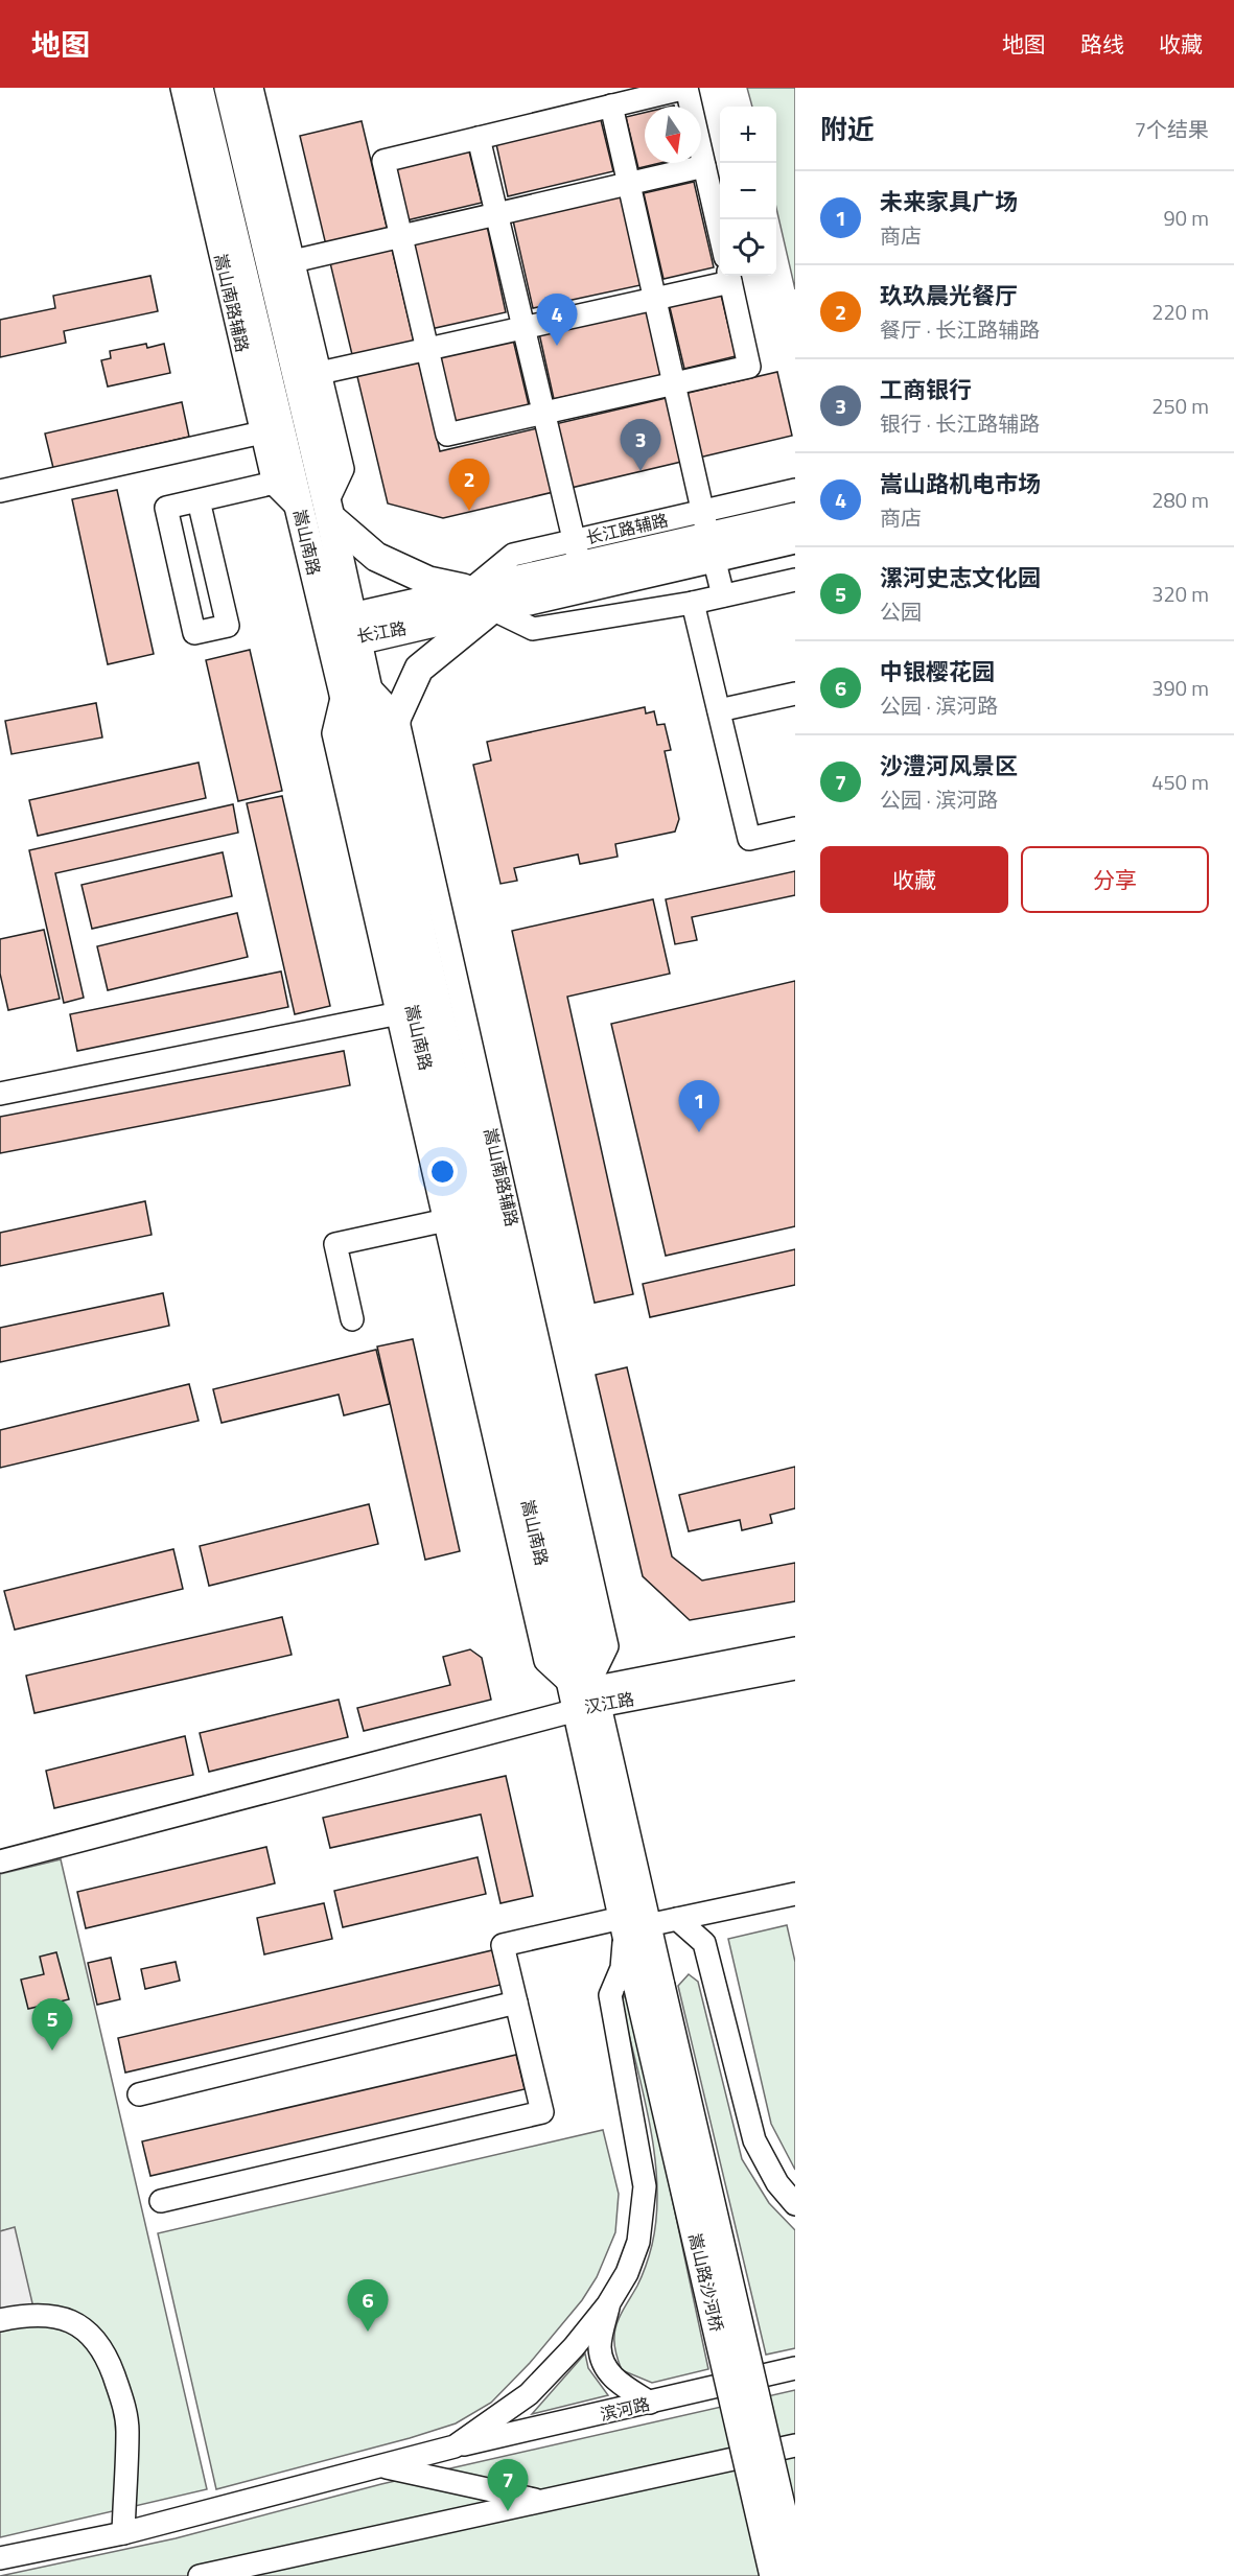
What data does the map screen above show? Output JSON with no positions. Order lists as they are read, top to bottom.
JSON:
{
  "streets": {
    "main road": ["嵩山南路", "长江路", "嵩山路沙河桥"],
    "street": ["嵩山南路辅路", "汉江路", "滨河路"]
  },
  "crossings": [
    ["嵩山南路辅路", "嵩山南路"],
    ["嵩山南路辅路", "汉江路"],
    ["嵩山南路", "长江路"],
    ["嵩山南路", "汉江路"],
    ["嵩山南路", "嵩山路沙河桥"]
  ],
  "north": "bottom",
  "page": {
    "header": "地图",
    "nav": ["地图", "路线", "收藏"],
    "heading": ["附近", "7个结果"],
    "map_buttons": ["+", "−"],
    "list": [
      {
        "mark": "1",
        "name": "未来家具广场",
        "note": "商店",
        "value": "90 m"
      },
      {
        "mark": "2",
        "name": "玖玖晨光餐厅",
        "note": "餐厅 · 长江路辅路",
        "value": "220 m"
      },
      {
        "mark": "3",
        "name": "工商银行",
        "note": "银行 · 长江路辅路",
        "value": "250 m"
      },
      {
        "mark": "4",
        "name": "嵩山路机电市场",
        "note": "商店",
        "value": "280 m"
      },
      {
        "mark": "5",
        "name": "漯河史志文化园",
        "note": "公园",
        "value": "320 m"
      },
      {
        "mark": "6",
        "name": "中银樱花园",
        "note": "公园 · 滨河路",
        "value": "390 m"
      },
      {
        "mark": "7",
        "name": "沙澧河风景区",
        "note": "公园 · 滨河路",
        "value": "450 m"
      }
    ],
    "pins": [
      "4",
      "3",
      "2",
      "1",
      "5",
      "6",
      "7"
    ],
    "buttons": ["收藏", "分享"]
  }
}
